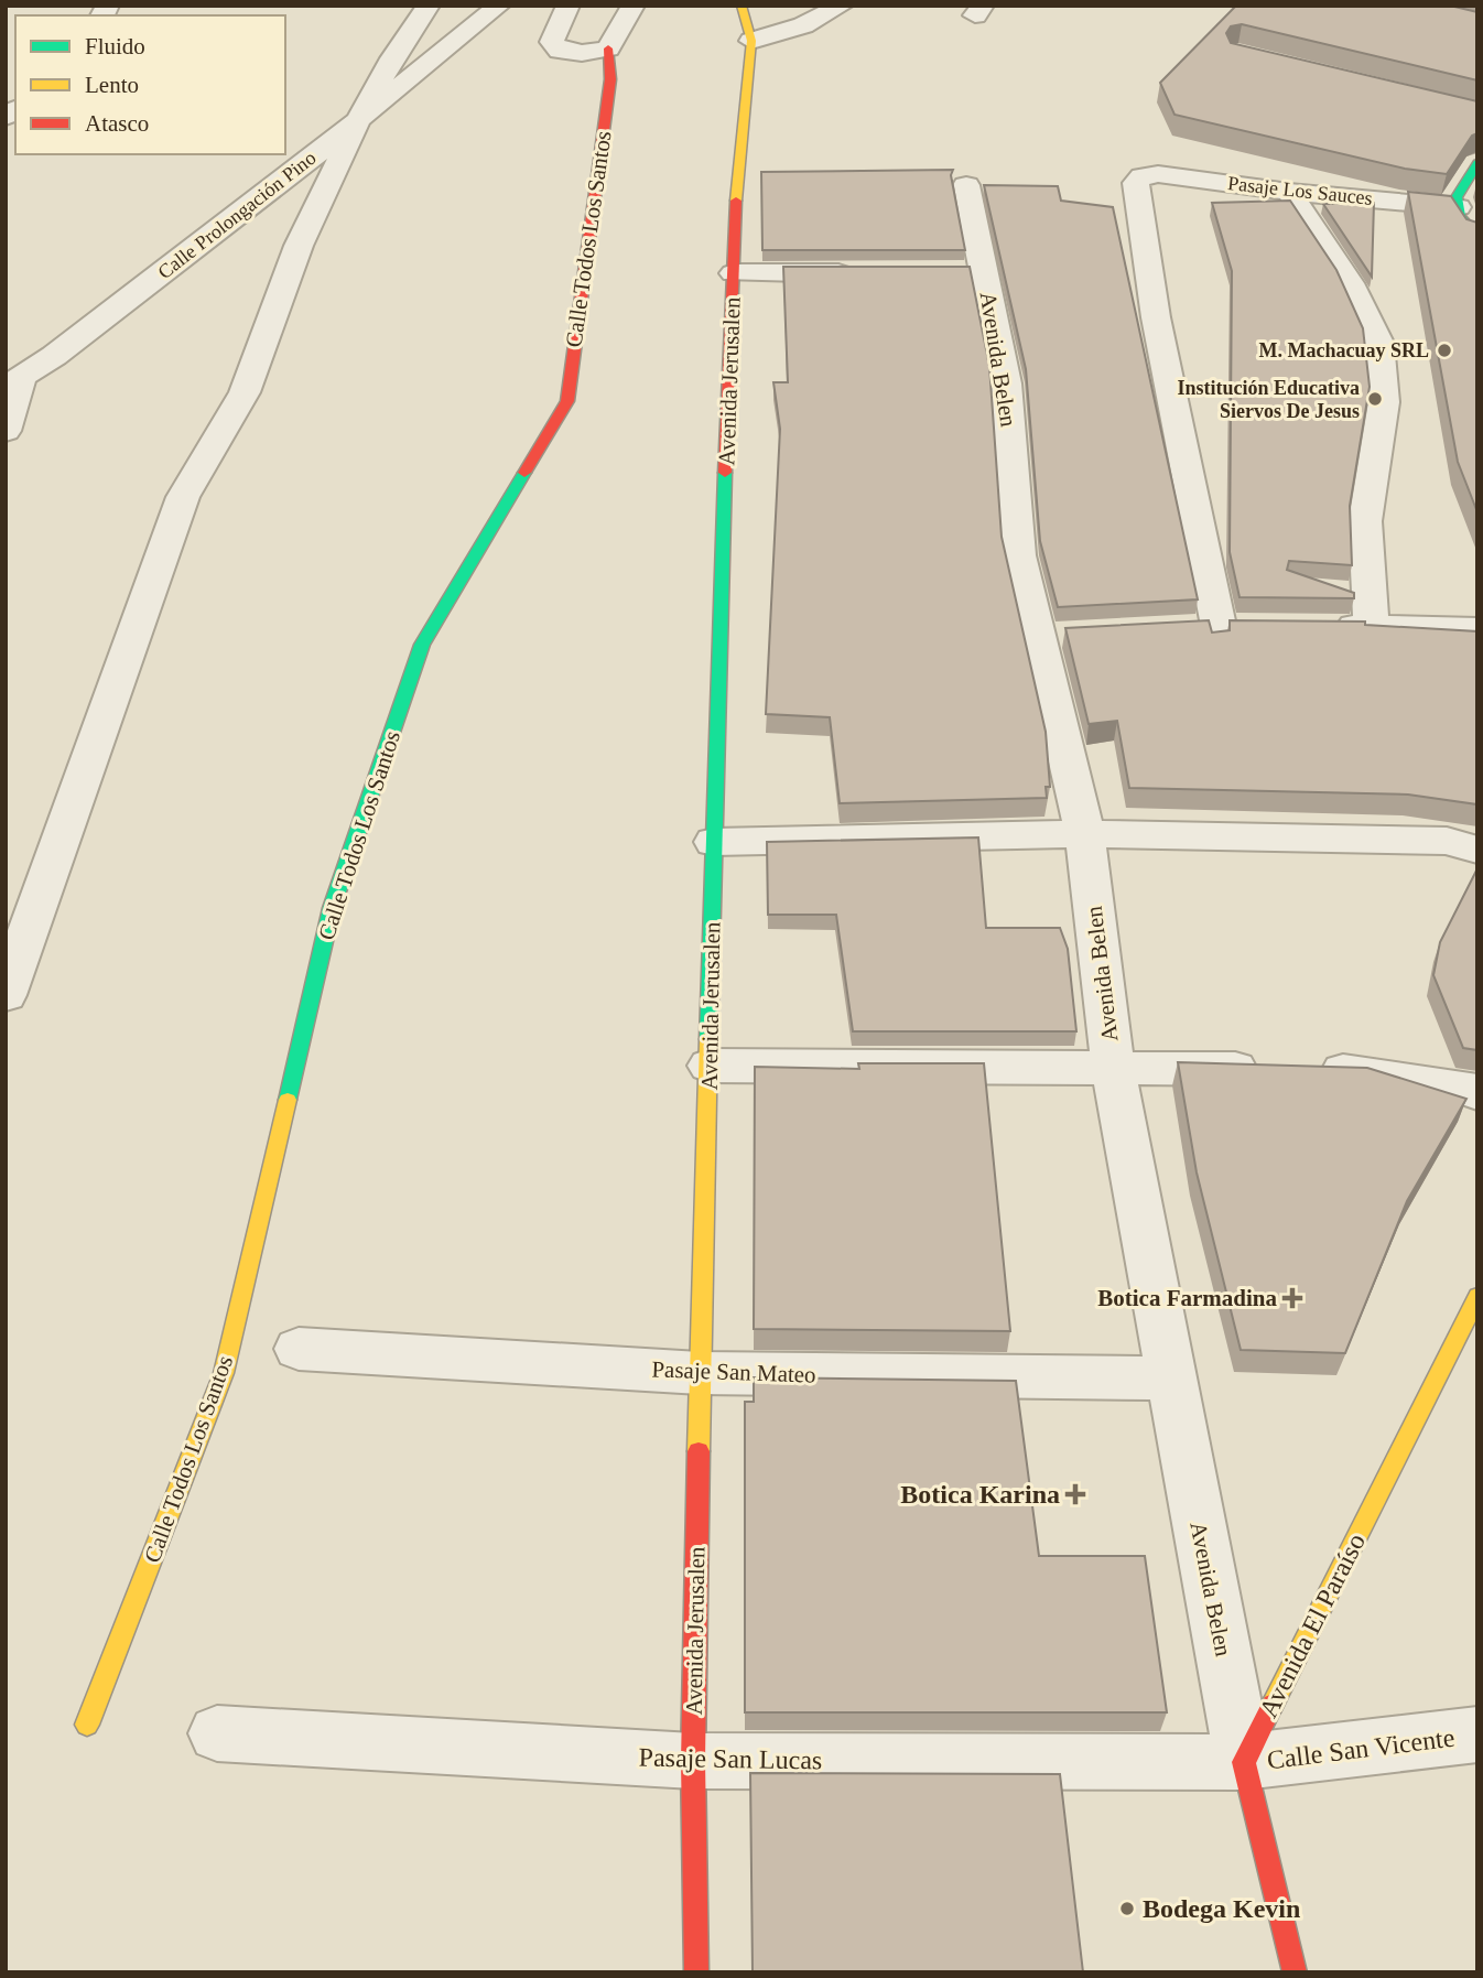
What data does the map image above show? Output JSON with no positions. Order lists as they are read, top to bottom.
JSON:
{
  "streets": {
    "street": [
      "Pasaje Los Sauces",
      "Calle Prolongación Pino",
      "Calle Todos Los Santos",
      "Avenida Belen",
      "Avenida Jerusalen",
      "Pasaje San Mateo",
      "Avenida El Paraíso",
      "Calle San Vicente",
      "Pasaje San Lucas"
    ]
  },
  "crossings": [
    ["Avenida Belen", "Pasaje San Mateo"],
    ["Avenida Belen", "Avenida El Paraíso"],
    ["Avenida Belen", "Calle San Vicente"],
    ["Avenida Belen", "Pasaje San Lucas"],
    ["Avenida Jerusalen", "Pasaje San Mateo"],
    ["Avenida Jerusalen", "Pasaje San Lucas"],
    ["Avenida El Paraíso", "Calle San Vicente"],
    ["Avenida El Paraíso", "Pasaje San Lucas"],
    ["Calle San Vicente", "Pasaje San Lucas"]
  ],
  "places": {
    "other": ["M. Machacuay SRL", "Institución Educativa Siervos De Jesus", "Bodega Kevin"],
    "health": ["Botica Farmadina", "Botica Karina"]
  },
  "legend": ["Fluido", "Lento", "Atasco"]
}
